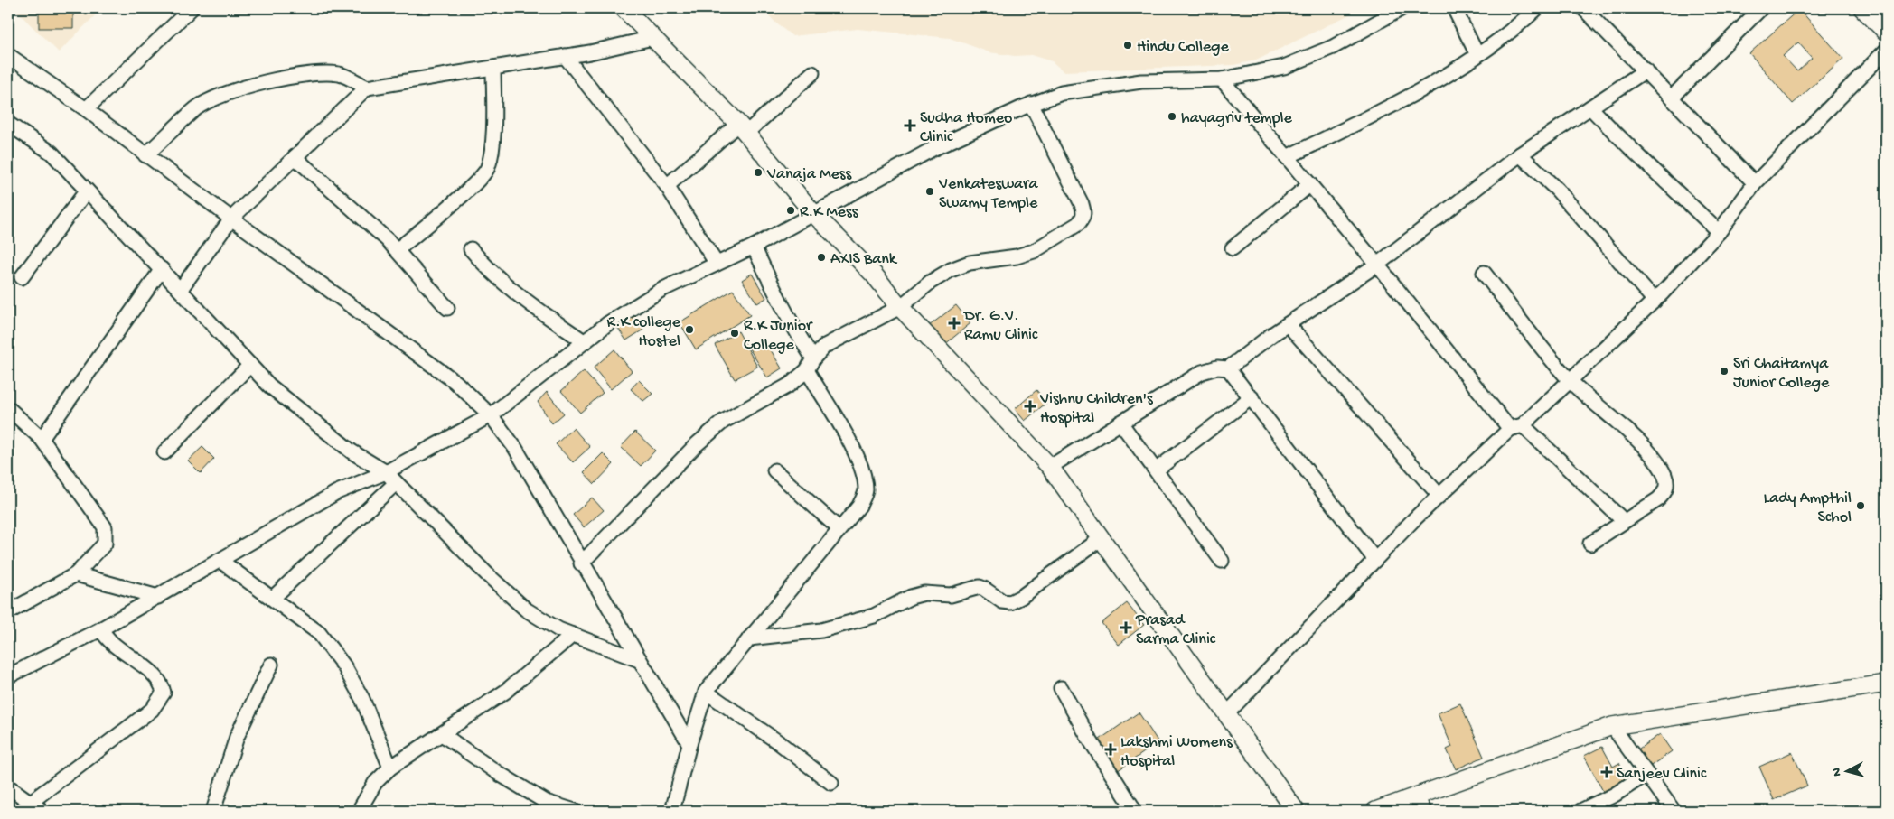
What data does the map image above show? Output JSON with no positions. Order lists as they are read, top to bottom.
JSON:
{
  "places": {
    "other": [
      "Hindu College",
      "hayagriv temple",
      "Vanaja Mess",
      "Venkateswara Swamy Temple",
      "R.K Mess",
      "AXIS Bank",
      "R.K college Hostel",
      "R.K Junior College",
      "Sri Chaitamya Junior College",
      "Lady Ampthil Schol"
    ],
    "health": [
      "Sudha Homeo Clinic",
      "Dr. G.V. Ramu Clinic",
      "Vishnu Children's Hospital",
      "Prasad Sarma Clinic",
      "Lakshmi Womens Hospital",
      "Sanjeev Clinic"
    ]
  },
  "north": "left"
}
